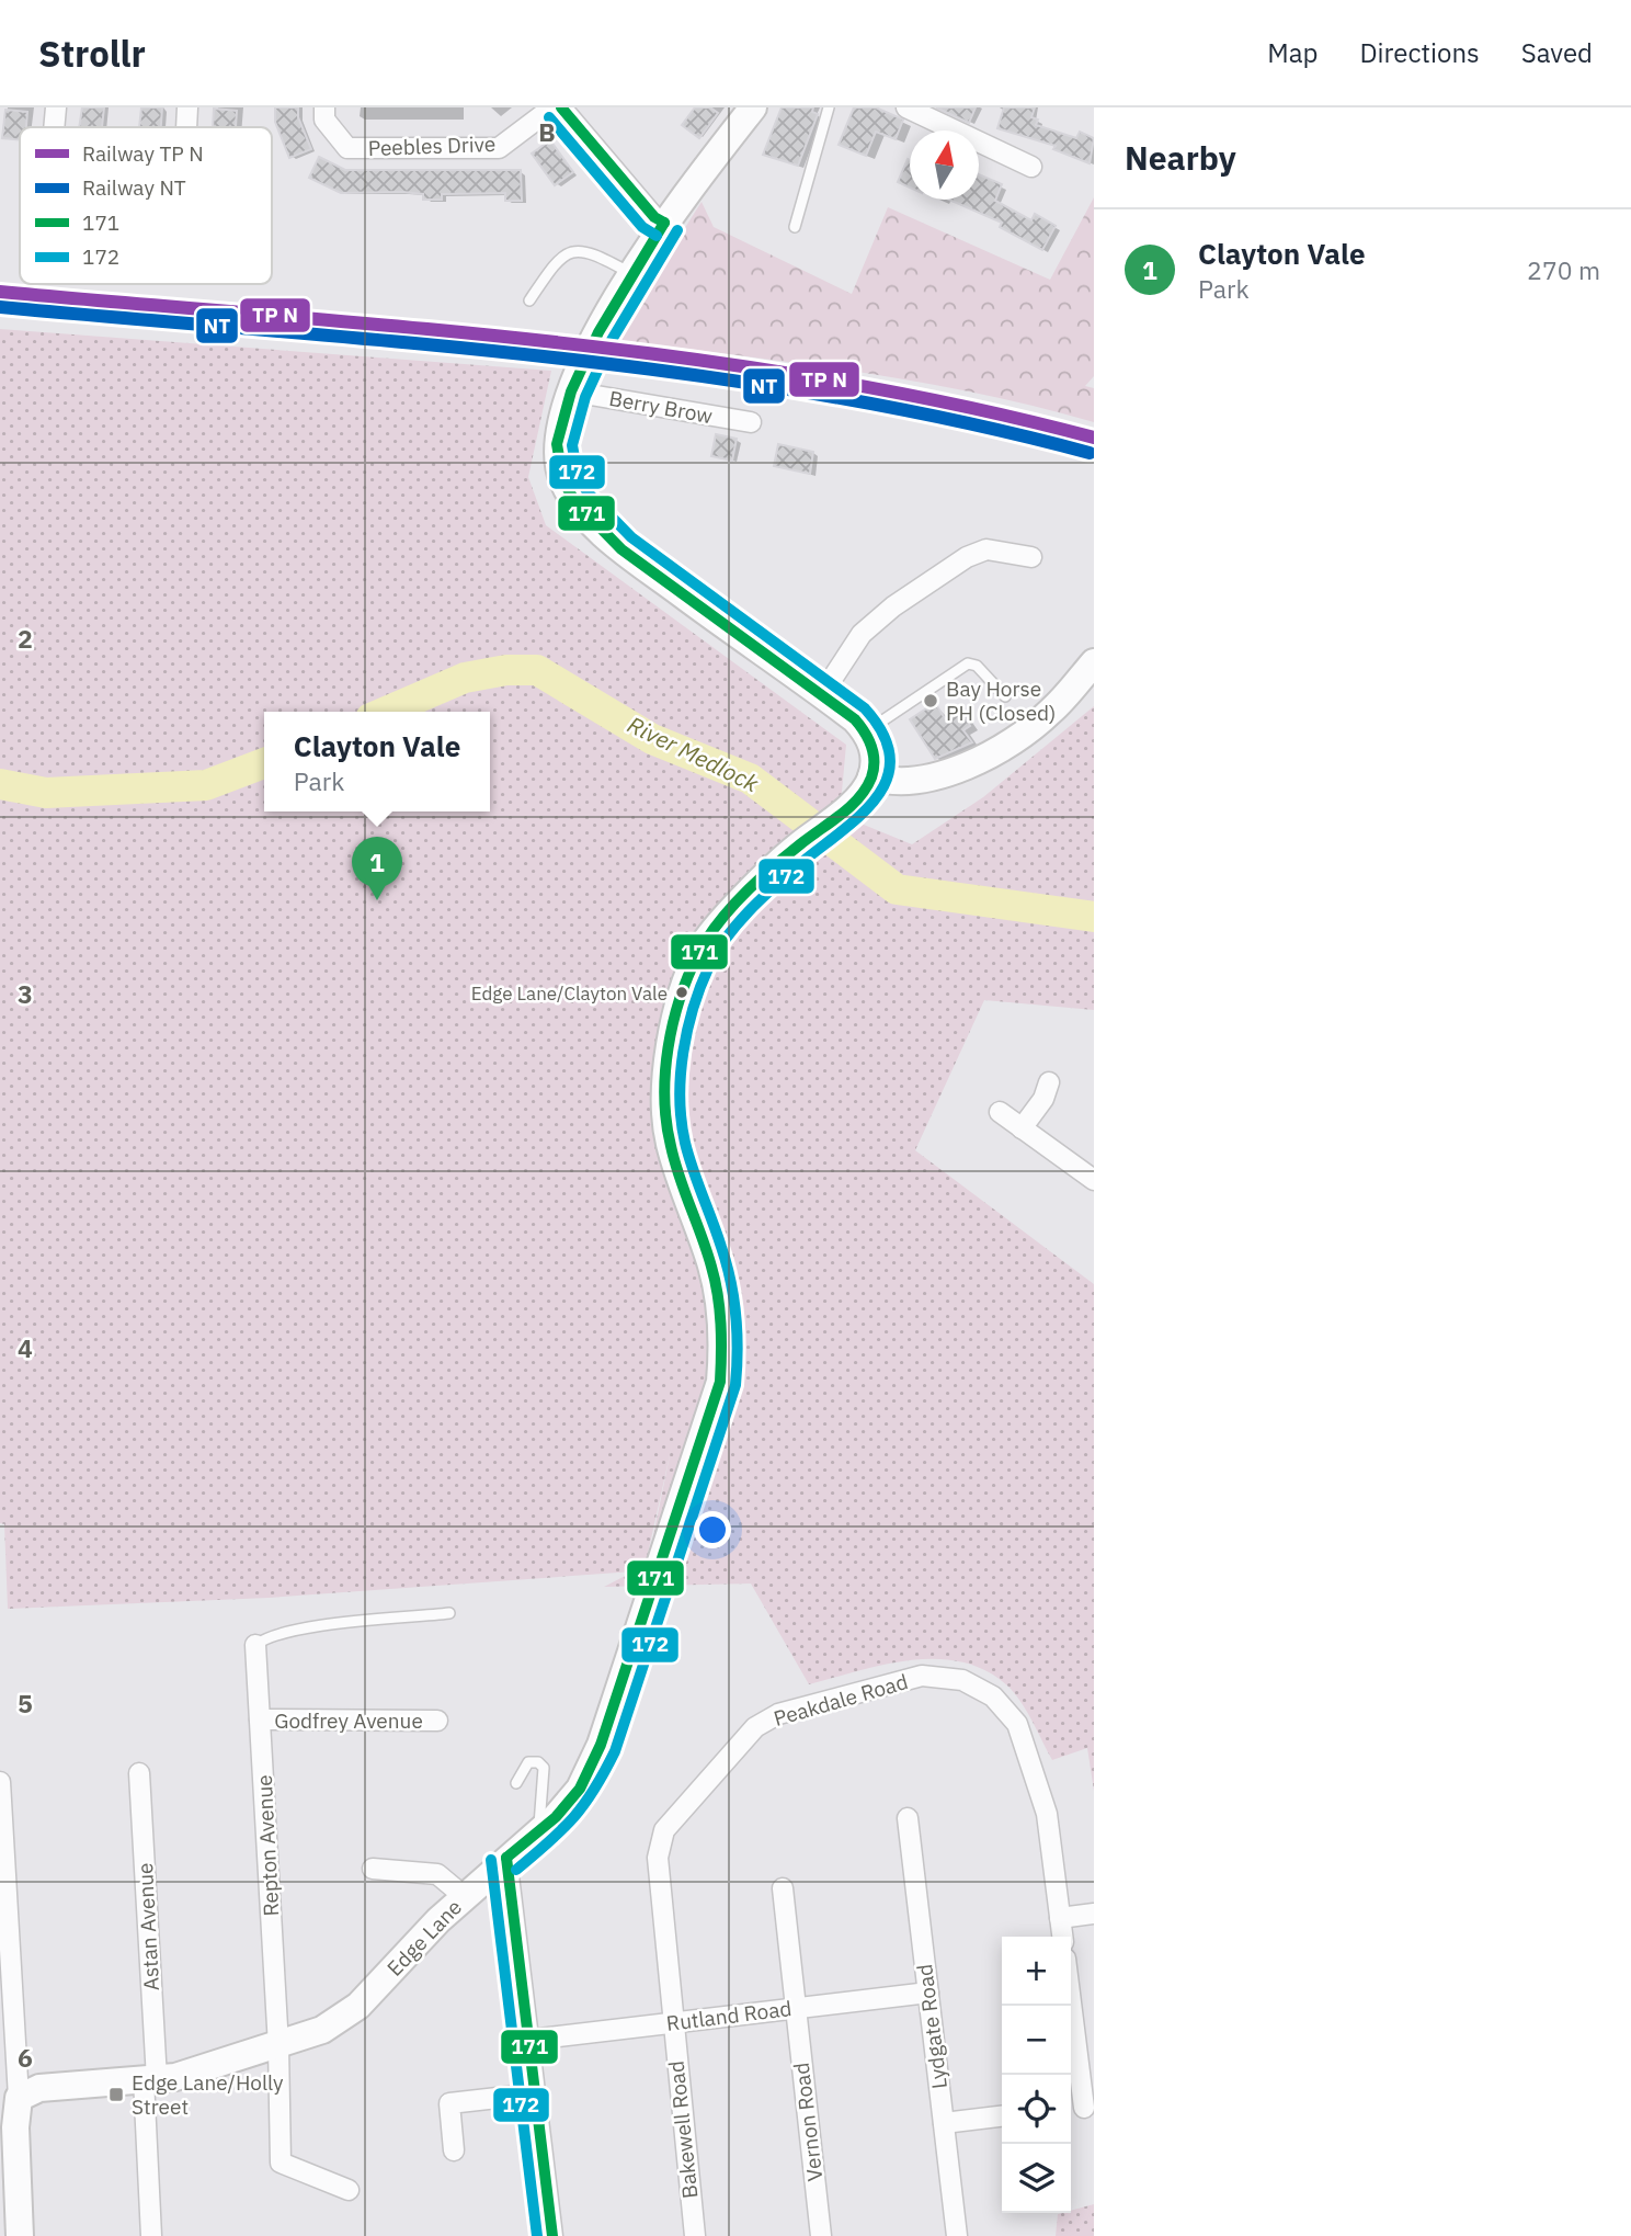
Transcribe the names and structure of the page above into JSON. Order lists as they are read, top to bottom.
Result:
{
  "streets": {
    "street": [
      "Peebles Drive",
      "Berry Brow",
      "Peakdale Road",
      "Godfrey Avenue",
      "Repton Avenue",
      "Astan Avenue",
      "Edge Lane",
      "Rutland Road",
      "Lydgate Road",
      "Vernon Road",
      "Bakewell Road"
    ]
  },
  "crossings": [
    ["Peakdale Road", "Rutland Road"],
    ["Peakdale Road", "Bakewell Road"],
    ["Godfrey Avenue", "Repton Avenue"],
    ["Repton Avenue", "Edge Lane"],
    ["Astan Avenue", "Edge Lane"],
    ["Rutland Road", "Lydgate Road"],
    ["Rutland Road", "Vernon Road"],
    ["Rutland Road", "Bakewell Road"]
  ],
  "water": ["River Medlock"],
  "places": {
    "other": ["Bay Horse PH (Closed)", "Edge Lane/Clayton Vale"],
    "transit": ["Edge Lane/Holly Street"]
  },
  "lines": ["transit line 171", "transit line 172", "rail line NT"],
  "legend": [
    "Railway TP N",
    "Railway NT",
    "171",
    "172"
  ],
  "north": "top",
  "page": {
    "header": "Strollr",
    "nav": ["Map", "Directions", "Saved"],
    "heading": "Nearby",
    "list": [
      {
        "mark": "1",
        "name": "Clayton Vale",
        "note": "Park",
        "value": "270 m"
      }
    ],
    "popup": ["Clayton Vale", "Park"],
    "pins": "1",
    "map_buttons": ["+", "−"]
  },
  "grid": {
    "columns": ["B"],
    "rows": [
      "2",
      "3",
      "4",
      "5",
      "6"
    ]
  }
}
